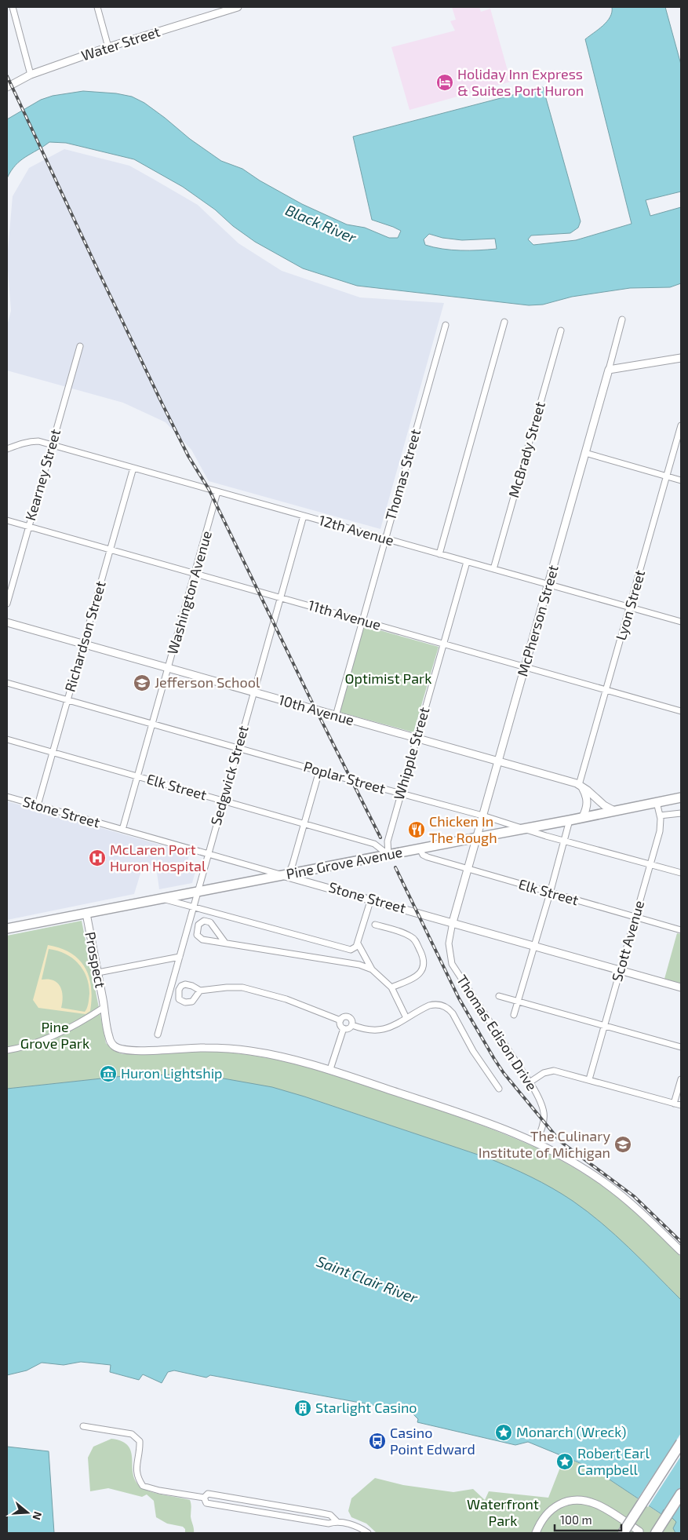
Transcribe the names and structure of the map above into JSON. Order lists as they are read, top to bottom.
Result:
{
  "streets": {
    "main road": ["Pine Grove Avenue"],
    "street": [
      "Water Street",
      "McBrady Street",
      "Kearney Street",
      "Thomas Street",
      "12th Avenue",
      "Washington Avenue",
      "Lyon Street",
      "11th Avenue",
      "McPherson Street",
      "Richardson Street",
      "10th Avenue",
      "Whipple Street",
      "Sedgwick Street",
      "Poplar Street",
      "Elk Street",
      "Stone Street",
      "Scott Avenue",
      "Prospect",
      "Thomas Edison Drive"
    ]
  },
  "crossings": [
    ["McBrady Street", "12th Avenue"],
    ["Kearney Street", "12th Avenue"],
    ["Kearney Street", "11th Avenue"],
    ["Thomas Street", "12th Avenue"],
    ["Thomas Street", "11th Avenue"],
    ["Thomas Street", "10th Avenue"],
    ["12th Avenue", "Washington Avenue"],
    ["12th Avenue", "Lyon Street"],
    ["12th Avenue", "McPherson Street"],
    ["12th Avenue", "Richardson Street"],
    ["12th Avenue", "Whipple Street"],
    ["12th Avenue", "Sedgwick Street"],
    ["Washington Avenue", "11th Avenue"],
    ["Washington Avenue", "10th Avenue"],
    ["Washington Avenue", "Poplar Street"],
    ["Washington Avenue", "Elk Street"],
    ["Washington Avenue", "Stone Street"],
    ["Lyon Street", "11th Avenue"],
    ["Lyon Street", "10th Avenue"],
    ["11th Avenue", "McPherson Street"],
    ["11th Avenue", "Richardson Street"],
    ["11th Avenue", "Whipple Street"],
    ["11th Avenue", "Sedgwick Street"],
    ["McPherson Street", "10th Avenue"],
    ["McPherson Street", "Poplar Street"],
    ["McPherson Street", "Elk Street"],
    ["McPherson Street", "Stone Street"],
    ["McPherson Street", "Pine Grove Avenue"],
    ["McPherson Street", "Thomas Edison Drive"],
    ["Richardson Street", "10th Avenue"],
    ["Richardson Street", "Poplar Street"],
    ["Richardson Street", "Elk Street"],
    ["Richardson Street", "Stone Street"],
    ["10th Avenue", "Whipple Street"],
    ["10th Avenue", "Sedgwick Street"],
    ["10th Avenue", "Pine Grove Avenue"],
    ["Whipple Street", "Poplar Street"],
    ["Whipple Street", "Elk Street"],
    ["Whipple Street", "Pine Grove Avenue"],
    ["Sedgwick Street", "Poplar Street"],
    ["Sedgwick Street", "Elk Street"],
    ["Sedgwick Street", "Stone Street"],
    ["Sedgwick Street", "Pine Grove Avenue"],
    ["Poplar Street", "Pine Grove Avenue"],
    ["Poplar Street", "Scott Avenue"],
    ["Elk Street", "Pine Grove Avenue"],
    ["Elk Street", "Scott Avenue"],
    ["Stone Street", "Pine Grove Avenue"],
    ["Stone Street", "Scott Avenue"],
    ["Stone Street", "Thomas Edison Drive"],
    ["Pine Grove Avenue", "Scott Avenue"],
    ["Pine Grove Avenue", "Prospect"]
  ],
  "water": ["Black River", "Saint Clair River"],
  "parks": ["Optimist Park", "Pine Grove Park", "Waterfront Park"],
  "places": {
    "hotel": ["Holiday Inn Express & Suites Port Huron"],
    "school or university": ["Jefferson School", "The Culinary Institute of Michigan"],
    "restaurant": ["Chicken In The Rough"],
    "hospital": ["McLaren Port Huron Hospital"],
    "museum": ["Huron Lightship"],
    "building": ["Starlight Casino"],
    "place": ["Monarch (Wreck)", "Robert Earl Campbell"],
    "bus stop": ["Casino Point Edward"]
  },
  "scale_bar": "100 m",
  "north": "right"
}
